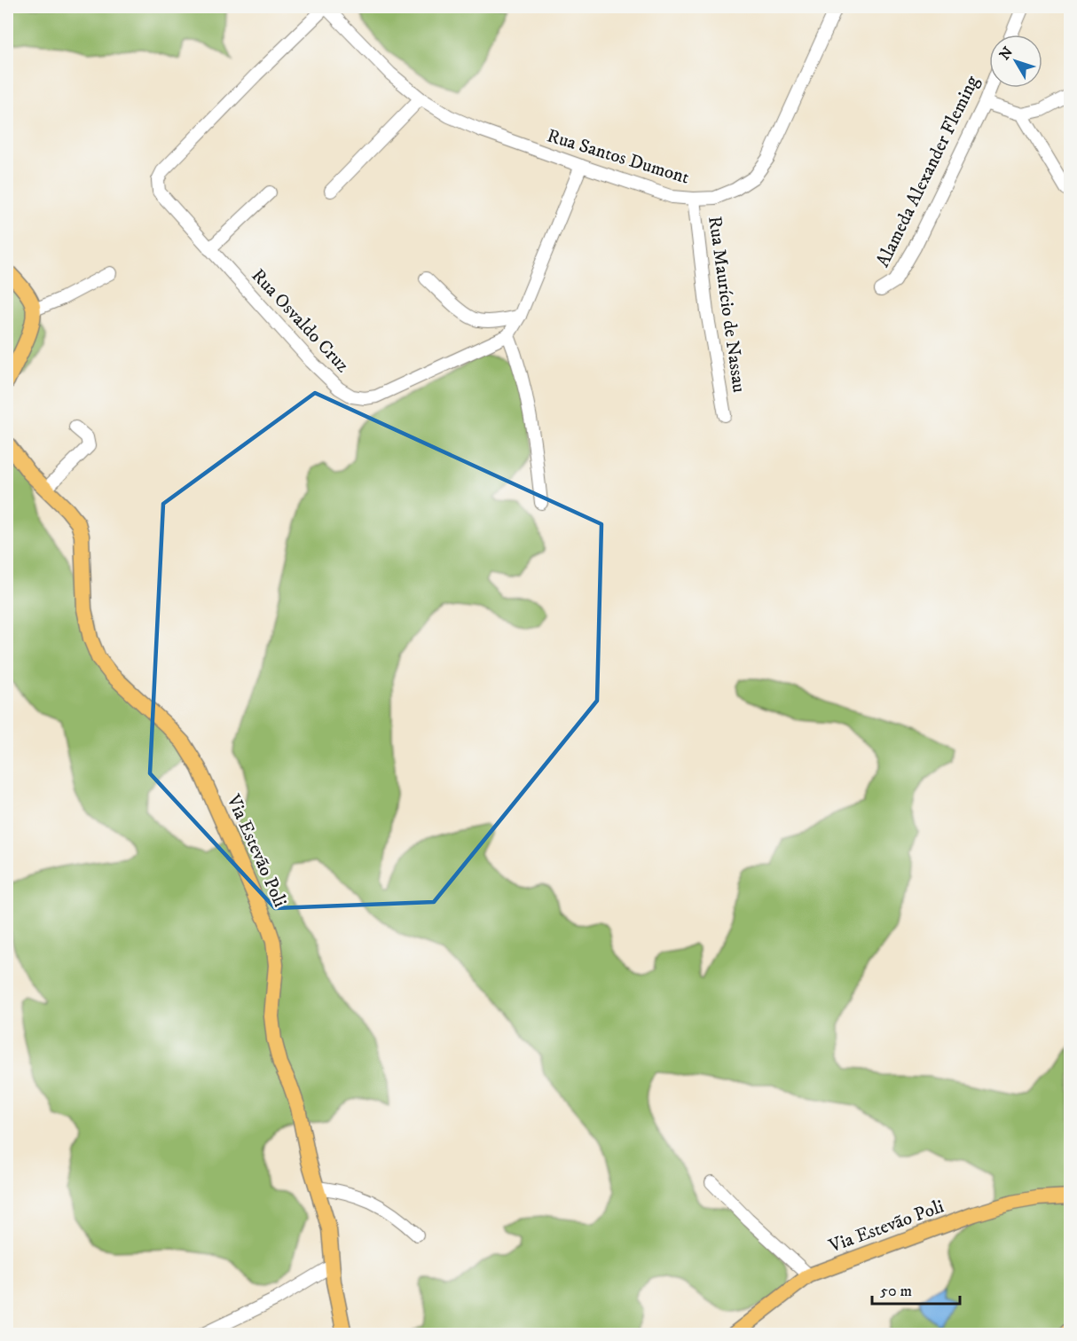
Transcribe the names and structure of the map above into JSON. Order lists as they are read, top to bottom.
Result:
{
  "streets": {
    "main road": ["Via Estevão Poli"],
    "street": [
      "Rua Santos Dumont",
      "Alameda Alexander Fleming",
      "Rua Maurício de Nassau",
      "Rua Osvaldo Cruz"
    ]
  },
  "crossings": [
    ["Rua Santos Dumont", "Rua Maurício de Nassau"],
    ["Rua Santos Dumont", "Rua Osvaldo Cruz"]
  ],
  "scale_bar": "50 m",
  "north": "top left"
}
